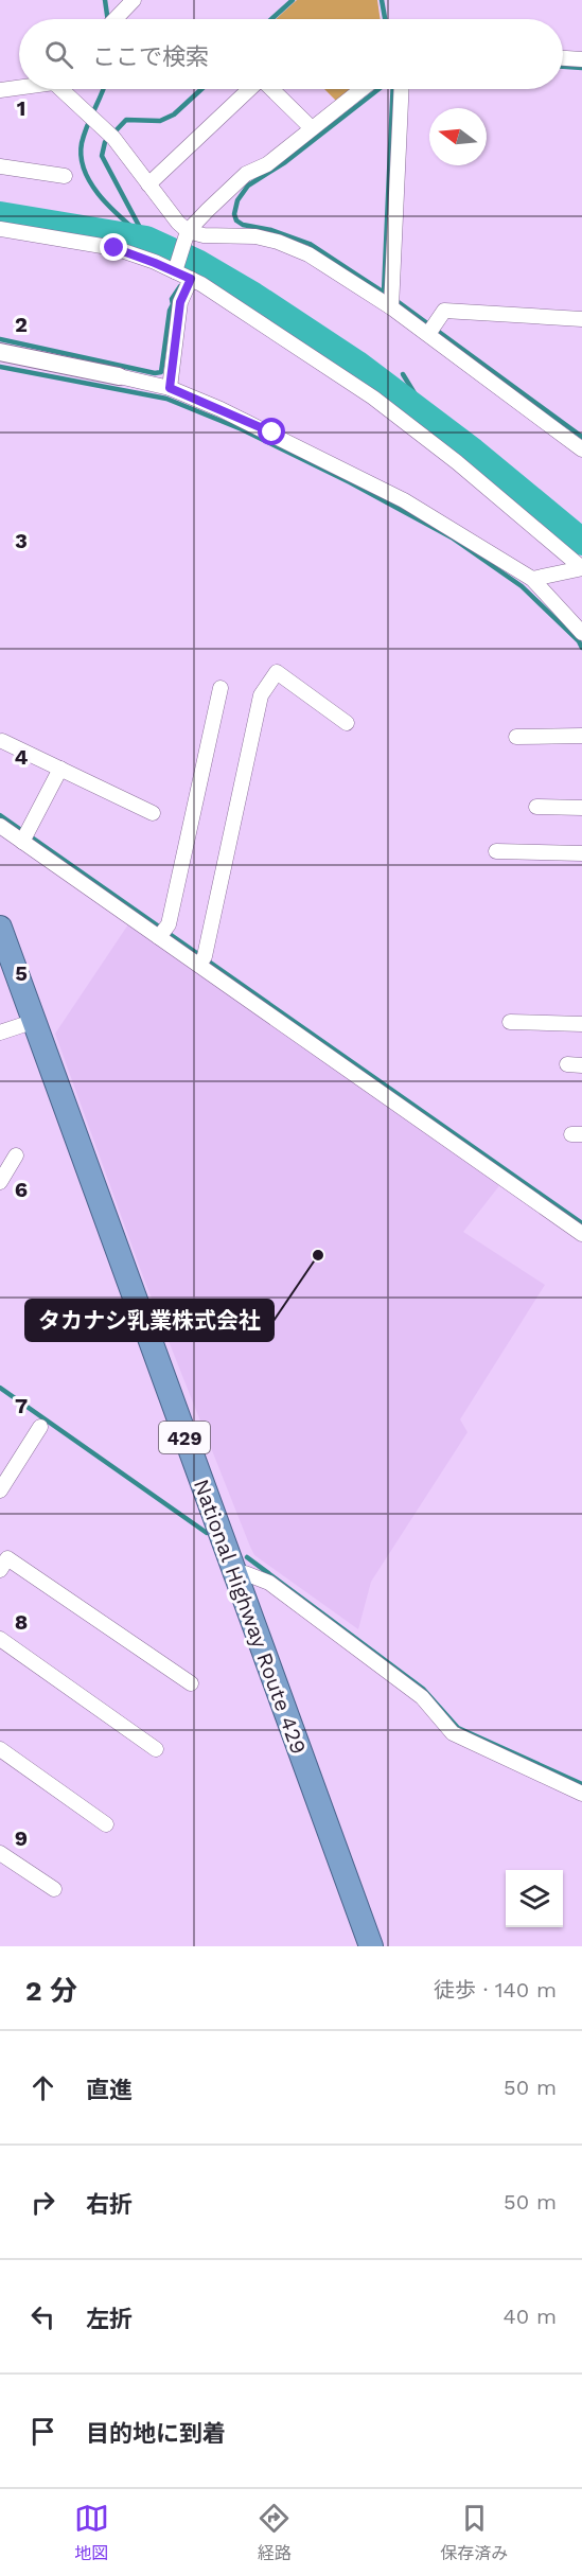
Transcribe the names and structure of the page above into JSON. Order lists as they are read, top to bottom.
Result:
{
  "streets": {
    "highway": ["429", "National Highway Route 429"]
  },
  "places": ["タカナシ乳業株式会社"],
  "north": "left",
  "page": {
    "search": "ここで検索",
    "heading": ["2 分", "徒歩 · 140 m"],
    "list": [
      ["直進", "50 m"],
      ["右折", "50 m"],
      ["左折", "40 m"],
      "目的地に到着"
    ],
    "nav": ["地図", "経路", "保存済み"]
  },
  "grid": {
    "rows": [
      "1",
      "2",
      "3",
      "4",
      "5",
      "6",
      "7",
      "8",
      "9"
    ]
  }
}
